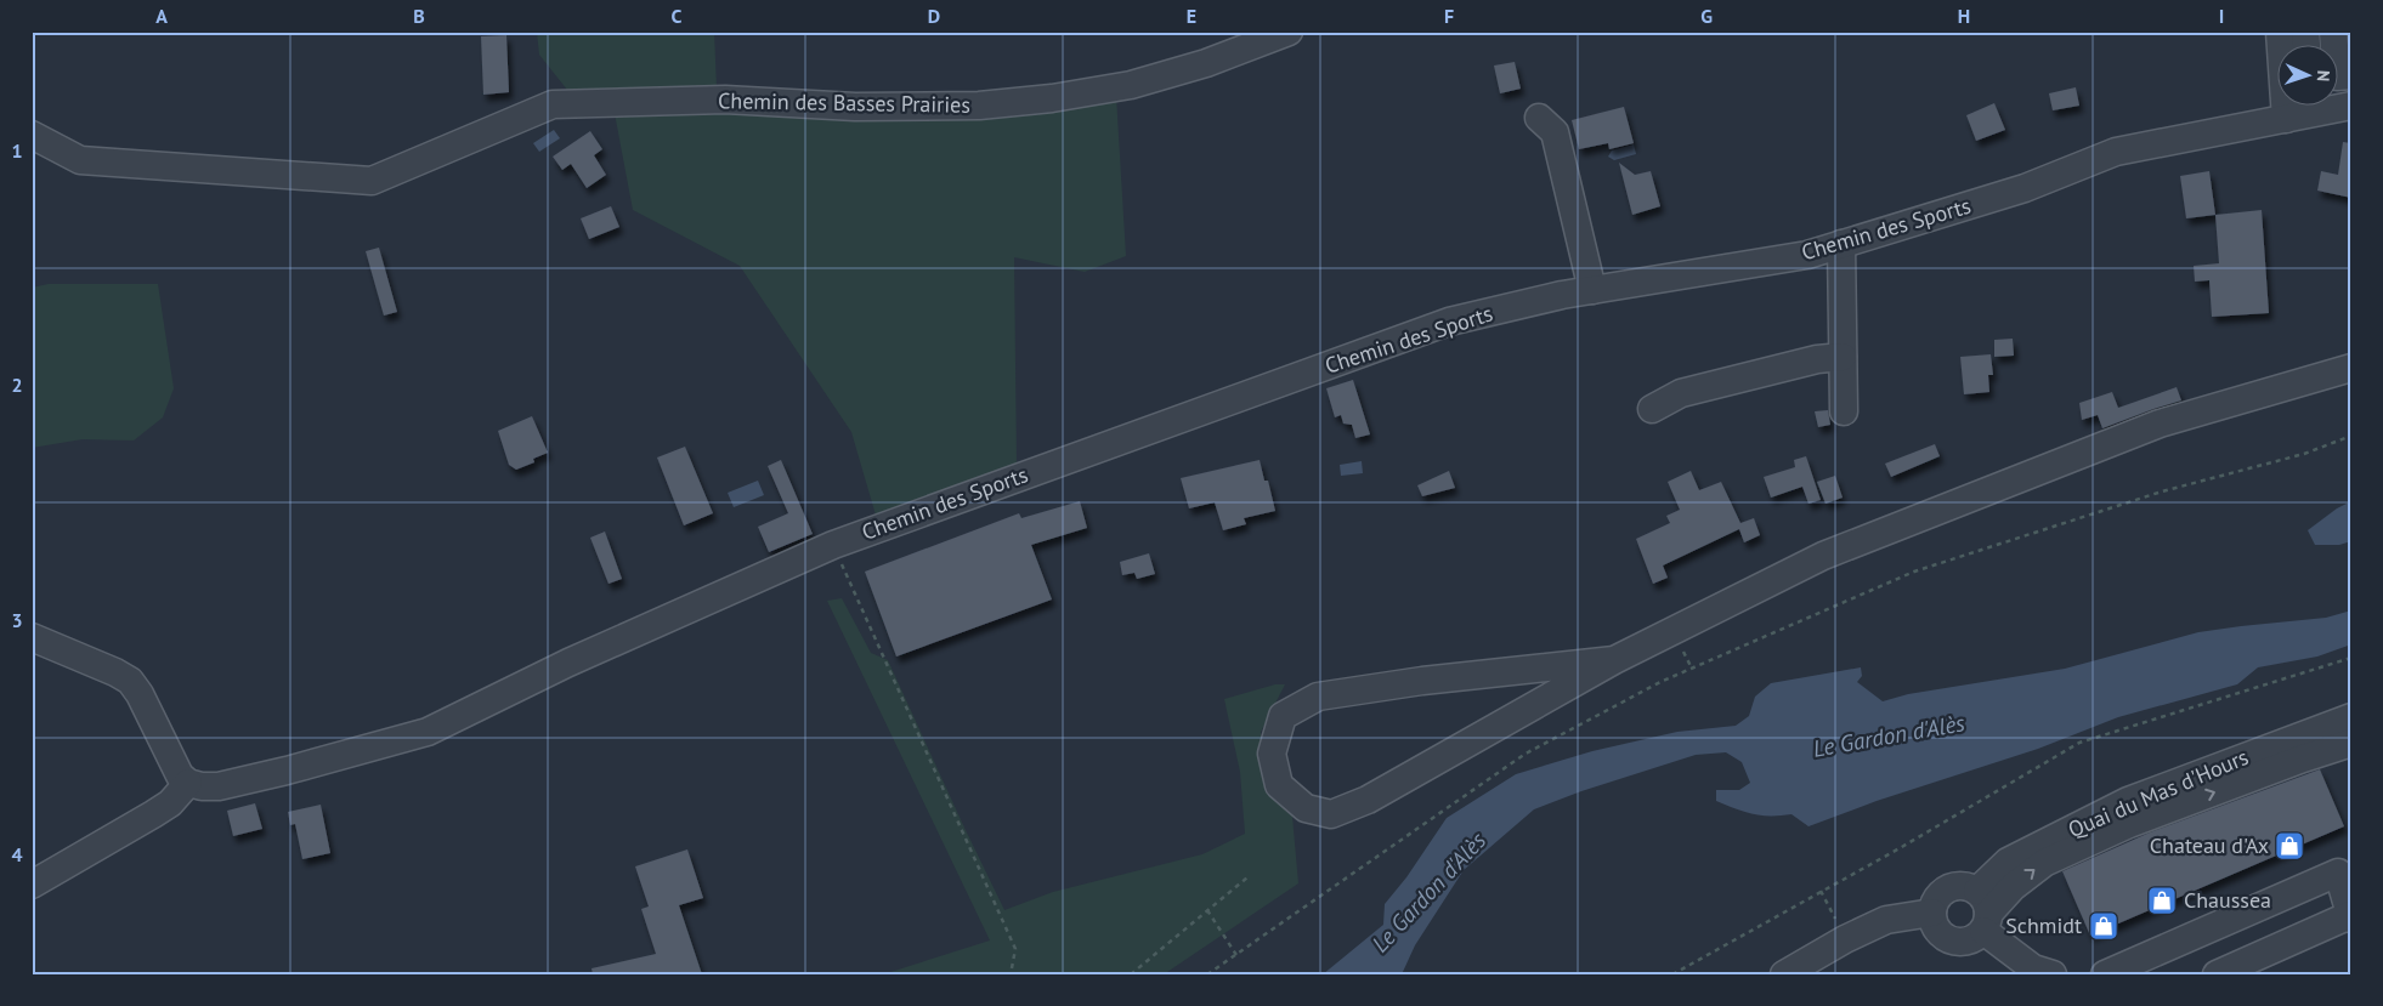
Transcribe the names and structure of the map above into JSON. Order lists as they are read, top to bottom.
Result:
{
  "streets": {
    "street": ["Chemin des Basses Prairies", "Chemin des Sports", "Quai du Mas d'Hours"]
  },
  "water": ["Le Gardon d'Alès"],
  "places": {
    "shop": ["Chateau d'Ax", "Chaussea", "Schmidt"]
  },
  "north": "right",
  "grid": {
    "columns": [
      "A",
      "B",
      "C",
      "D",
      "E",
      "F",
      "G",
      "H",
      "I"
    ],
    "rows": [
      "1",
      "2",
      "3",
      "4"
    ]
  }
}
